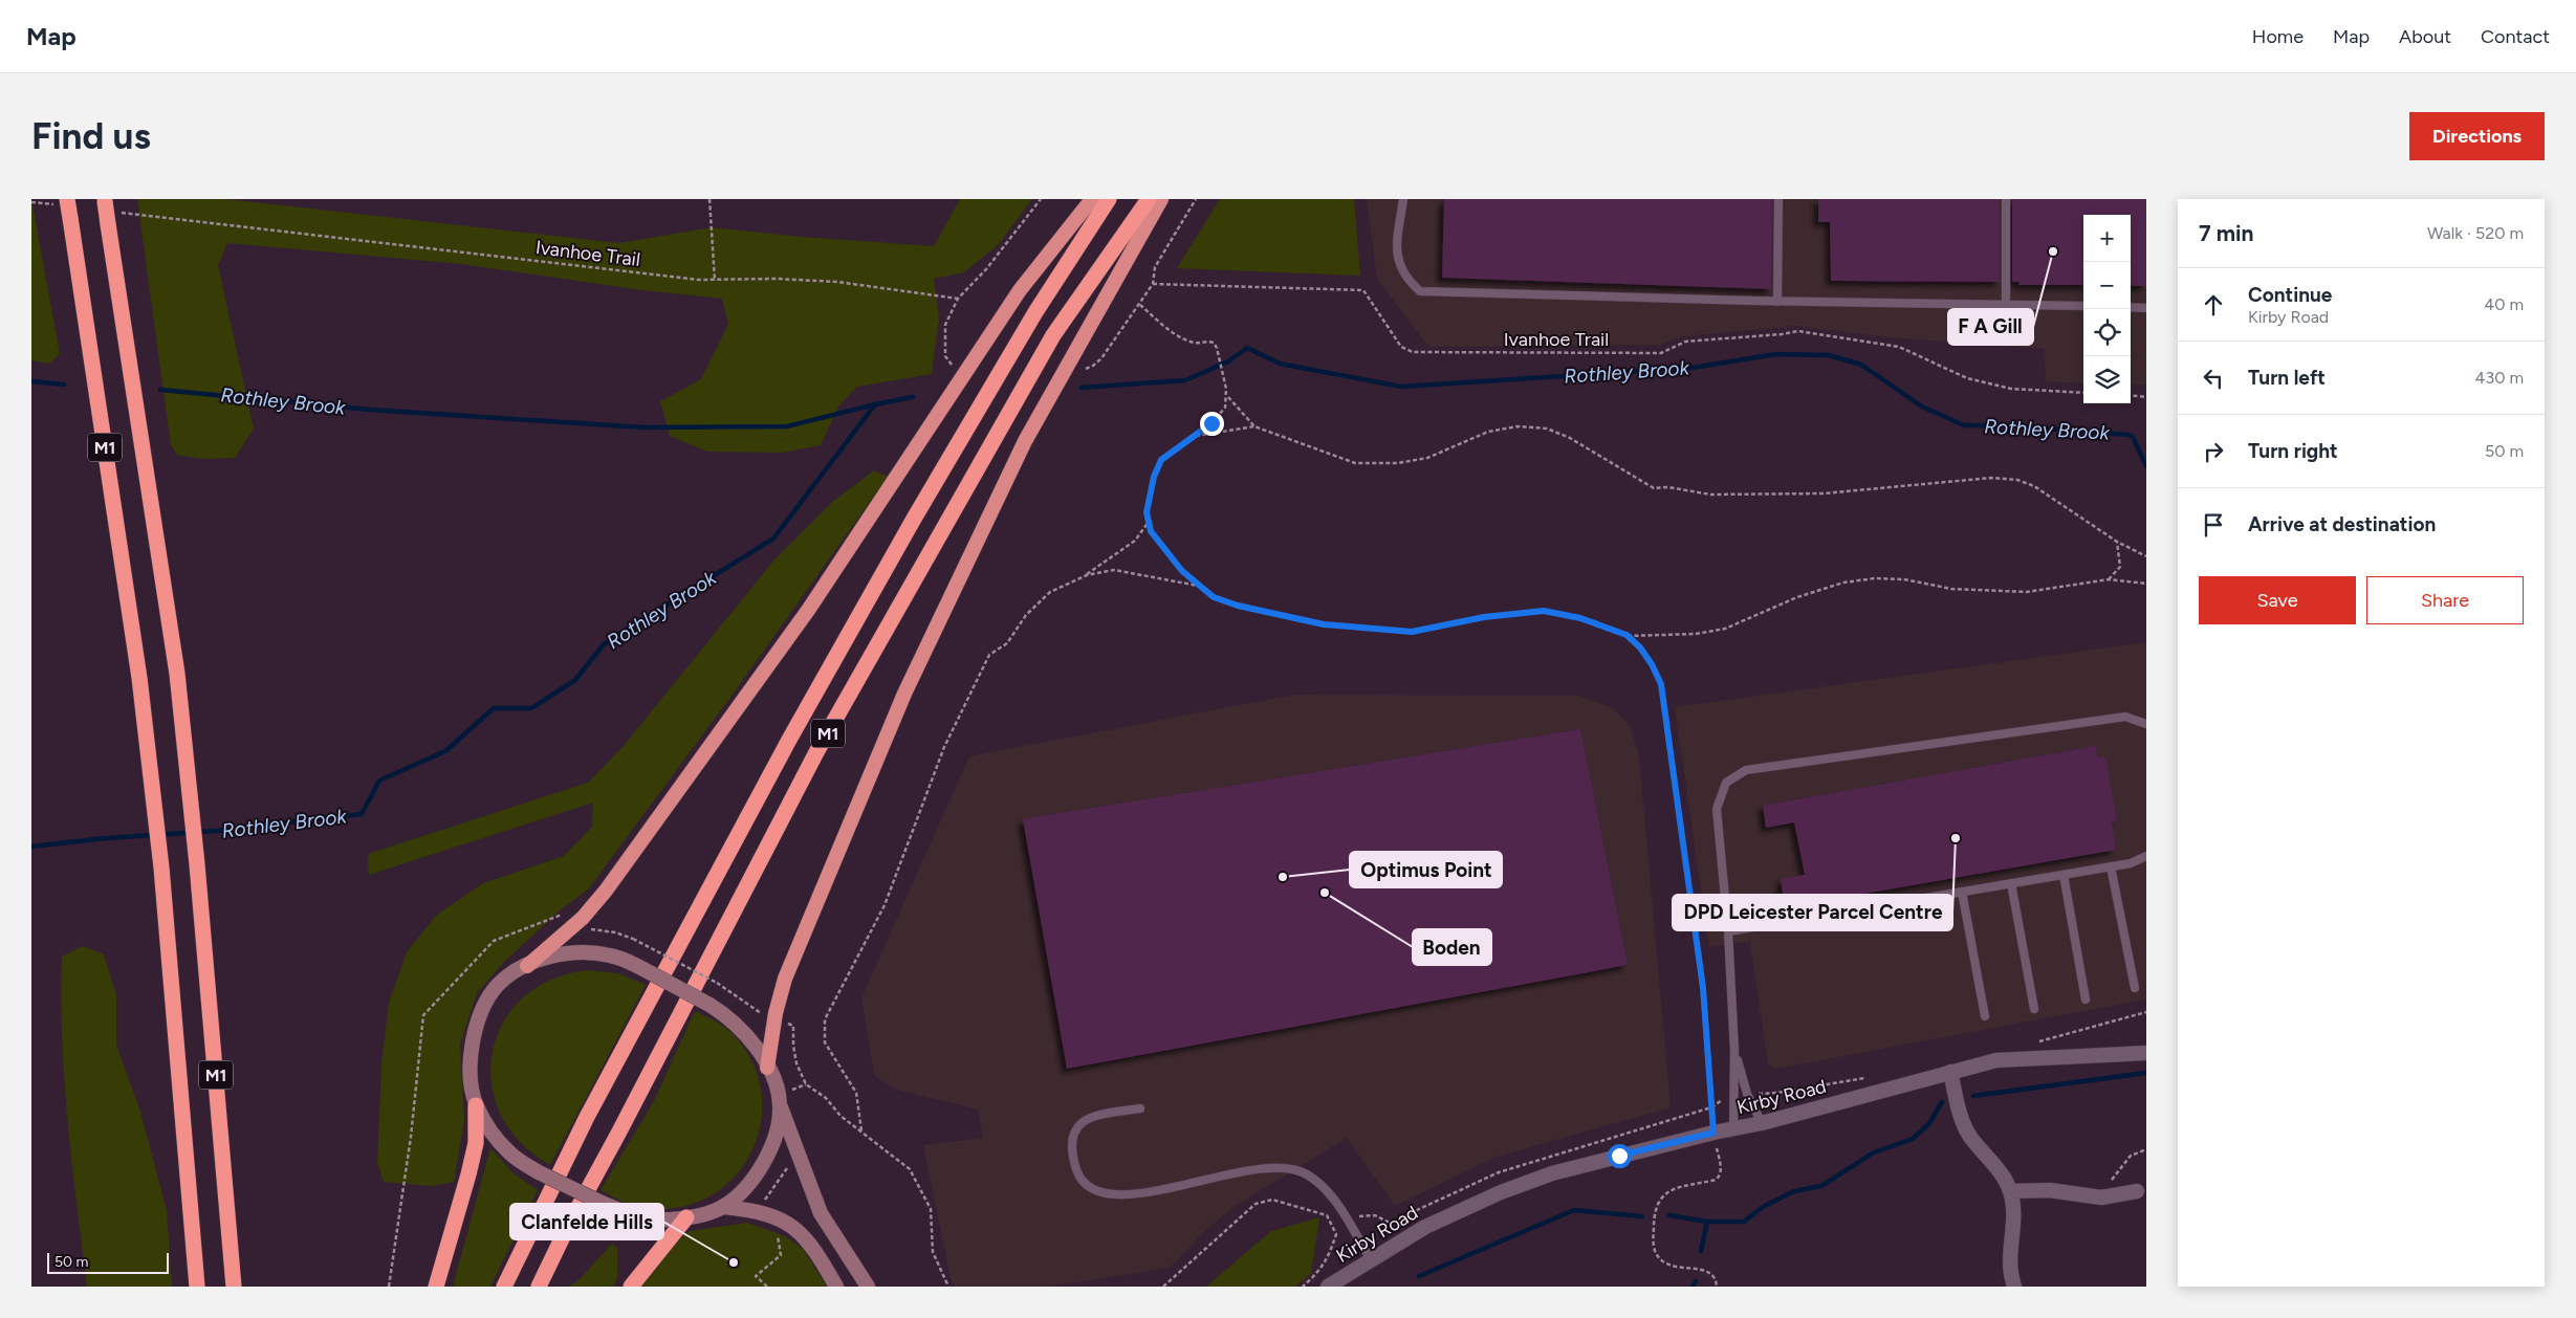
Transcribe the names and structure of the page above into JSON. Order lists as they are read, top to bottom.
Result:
{
  "streets": {
    "highway": ["M1"],
    "street": ["Kirby Road"],
    "path": ["Ivanhoe Trail"]
  },
  "water": ["Rothley Brook"],
  "places": [
    "F A Gill",
    "DPD Leicester Parcel Centre",
    "Optimus Point",
    "Boden",
    "Clanfelde Hills"
  ],
  "scale_bar": "50 m",
  "page": {
    "header": "Map",
    "nav": [
      "Home",
      "Map",
      "About",
      "Contact"
    ],
    "buttons": [
      "Directions",
      ["Save", "Share"]
    ],
    "title": "Find us",
    "heading": ["7 min", "Walk · 520 m"],
    "map_buttons": ["+", "−"],
    "list": [
      ["Continue", "Kirby Road", "40 m"],
      ["Turn left", "430 m"],
      ["Turn right", "50 m"],
      "Arrive at destination"
    ],
    "scale": "50 m"
  }
}
